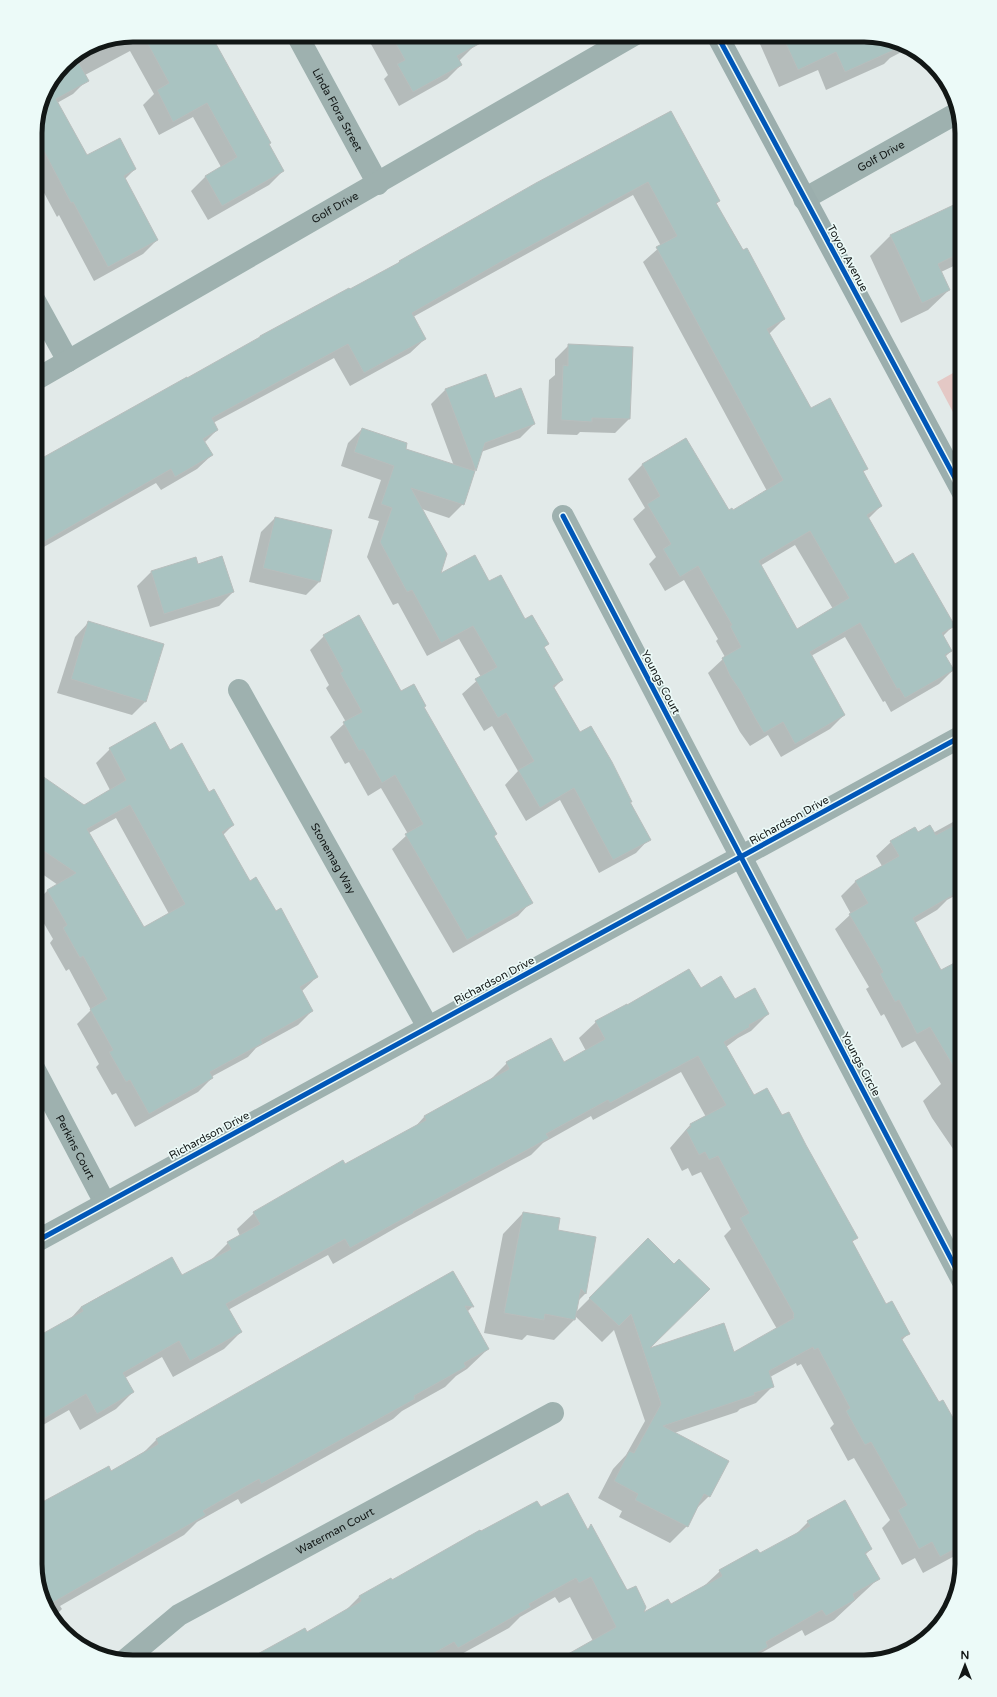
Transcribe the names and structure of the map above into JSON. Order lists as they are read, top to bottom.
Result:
{
  "streets": {
    "street": [
      "Linda Flora Street",
      "Golf Drive",
      "Toyon Avenue",
      "Youngs Court",
      "Richardson Drive",
      "Stonemag Way",
      "Youngs Circle",
      "Perkins Court",
      "Waterman Court"
    ]
  },
  "crossings": [
    ["Linda Flora Street", "Golf Drive"],
    ["Golf Drive", "Toyon Avenue"],
    ["Youngs Court", "Richardson Drive"],
    ["Youngs Court", "Youngs Circle"],
    ["Richardson Drive", "Stonemag Way"],
    ["Richardson Drive", "Youngs Circle"],
    ["Richardson Drive", "Perkins Court"]
  ],
  "north": "top"
}
